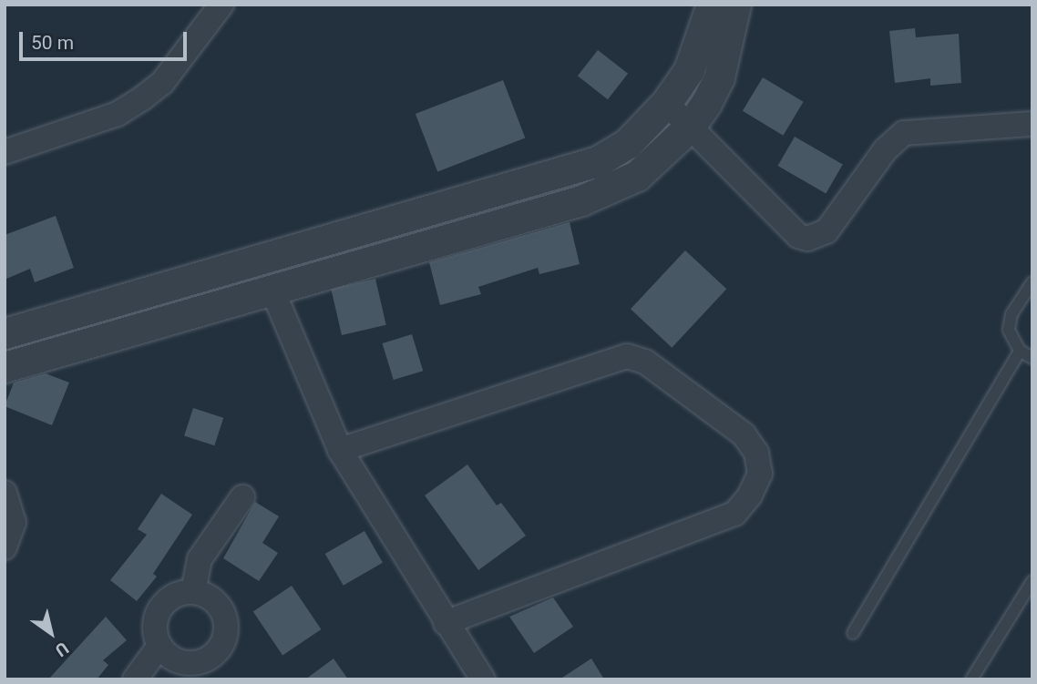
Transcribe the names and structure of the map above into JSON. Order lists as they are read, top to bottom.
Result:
{
  "scale_bar": "50 m",
  "north": "bottom right"
}
